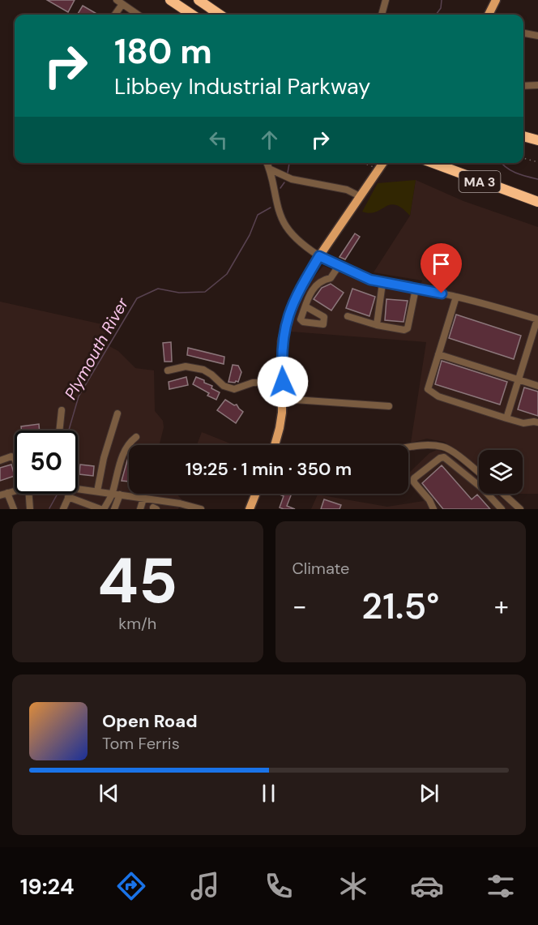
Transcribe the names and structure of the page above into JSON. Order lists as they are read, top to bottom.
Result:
{
  "streets": {
    "highway": ["MA 3"]
  },
  "water": ["Plymouth River"],
  "page": {
    "turn": ["180 m", "Libbey Industrial Parkway"],
    "limit": "50",
    "trip": "19:25 · 1 min · 350 m",
    "tile": [
      ["45", "km/h"],
      "Climate"
    ],
    "heat": ["−", "21.5°", "+"],
    "song": ["Open Road", "Tom Ferris"],
    "tabs": "19:24"
  }
}
